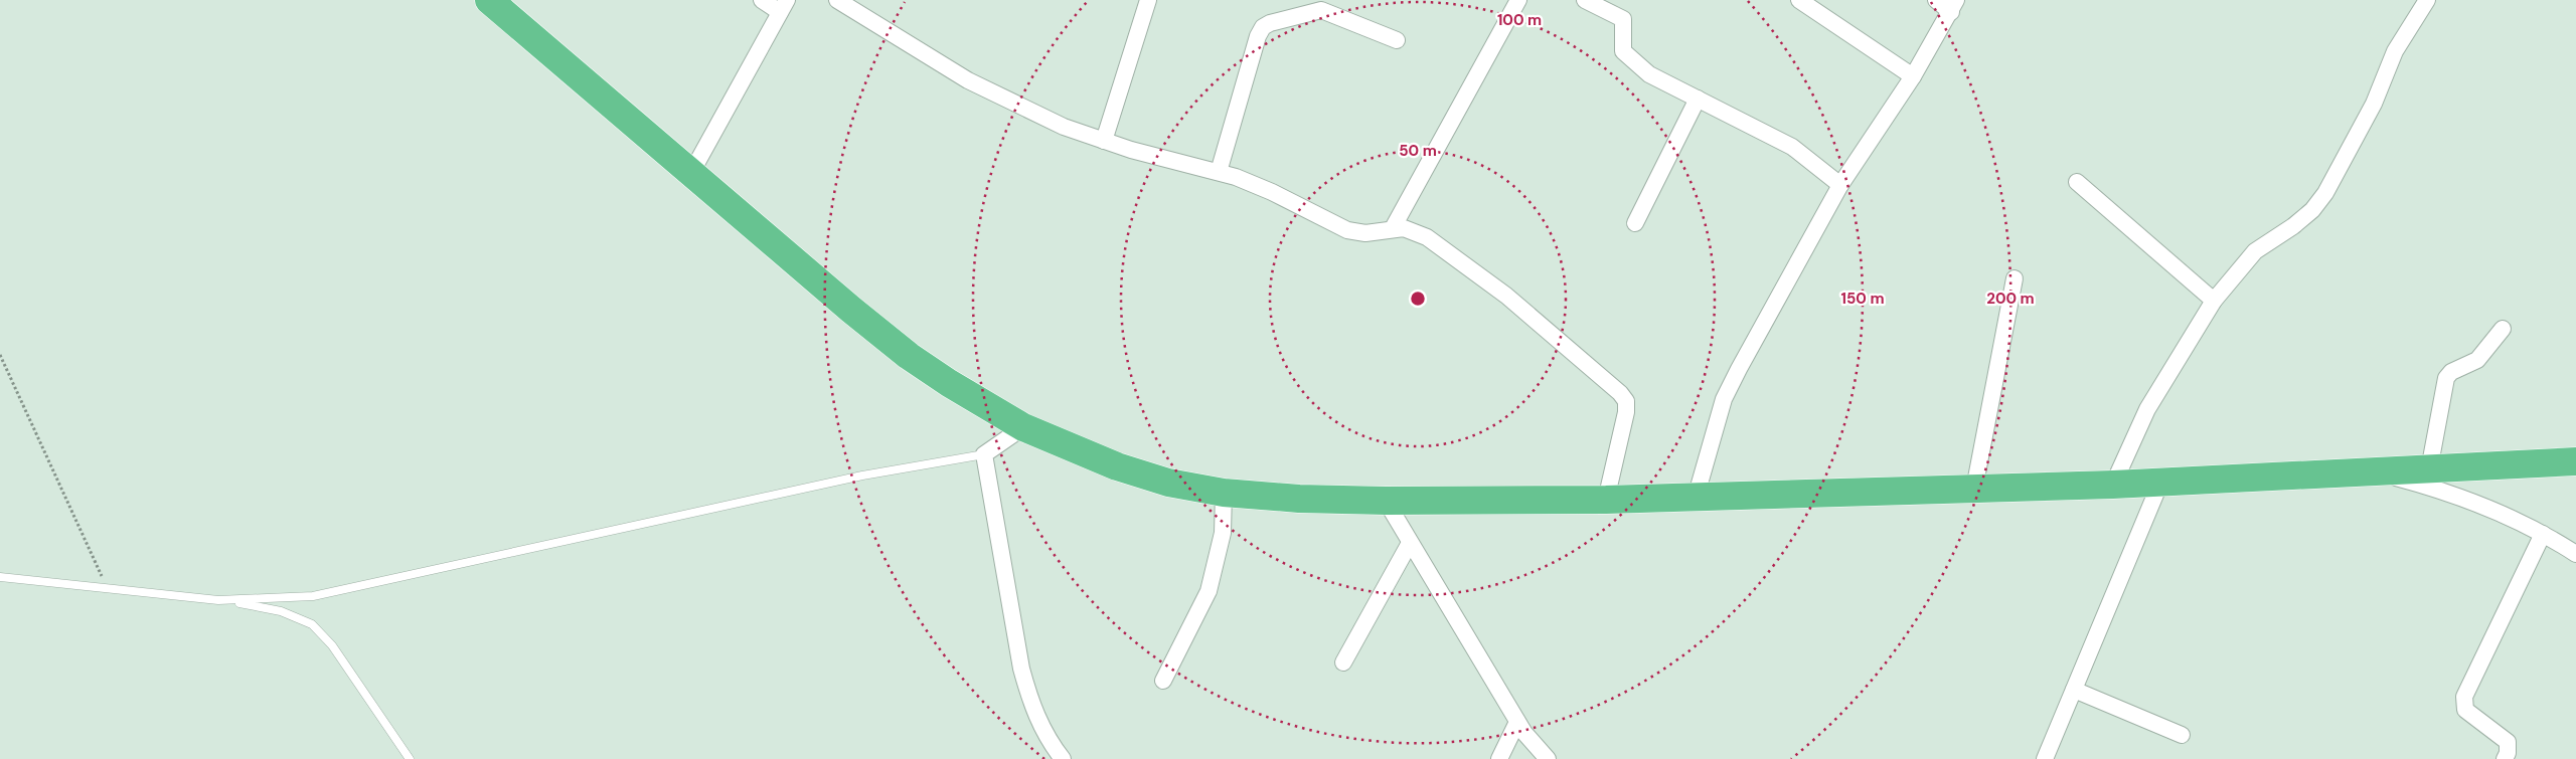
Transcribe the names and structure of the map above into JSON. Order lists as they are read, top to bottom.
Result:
{
  "rings": [
    "100 m",
    "50 m",
    "150 m",
    "200 m"
  ]
}
